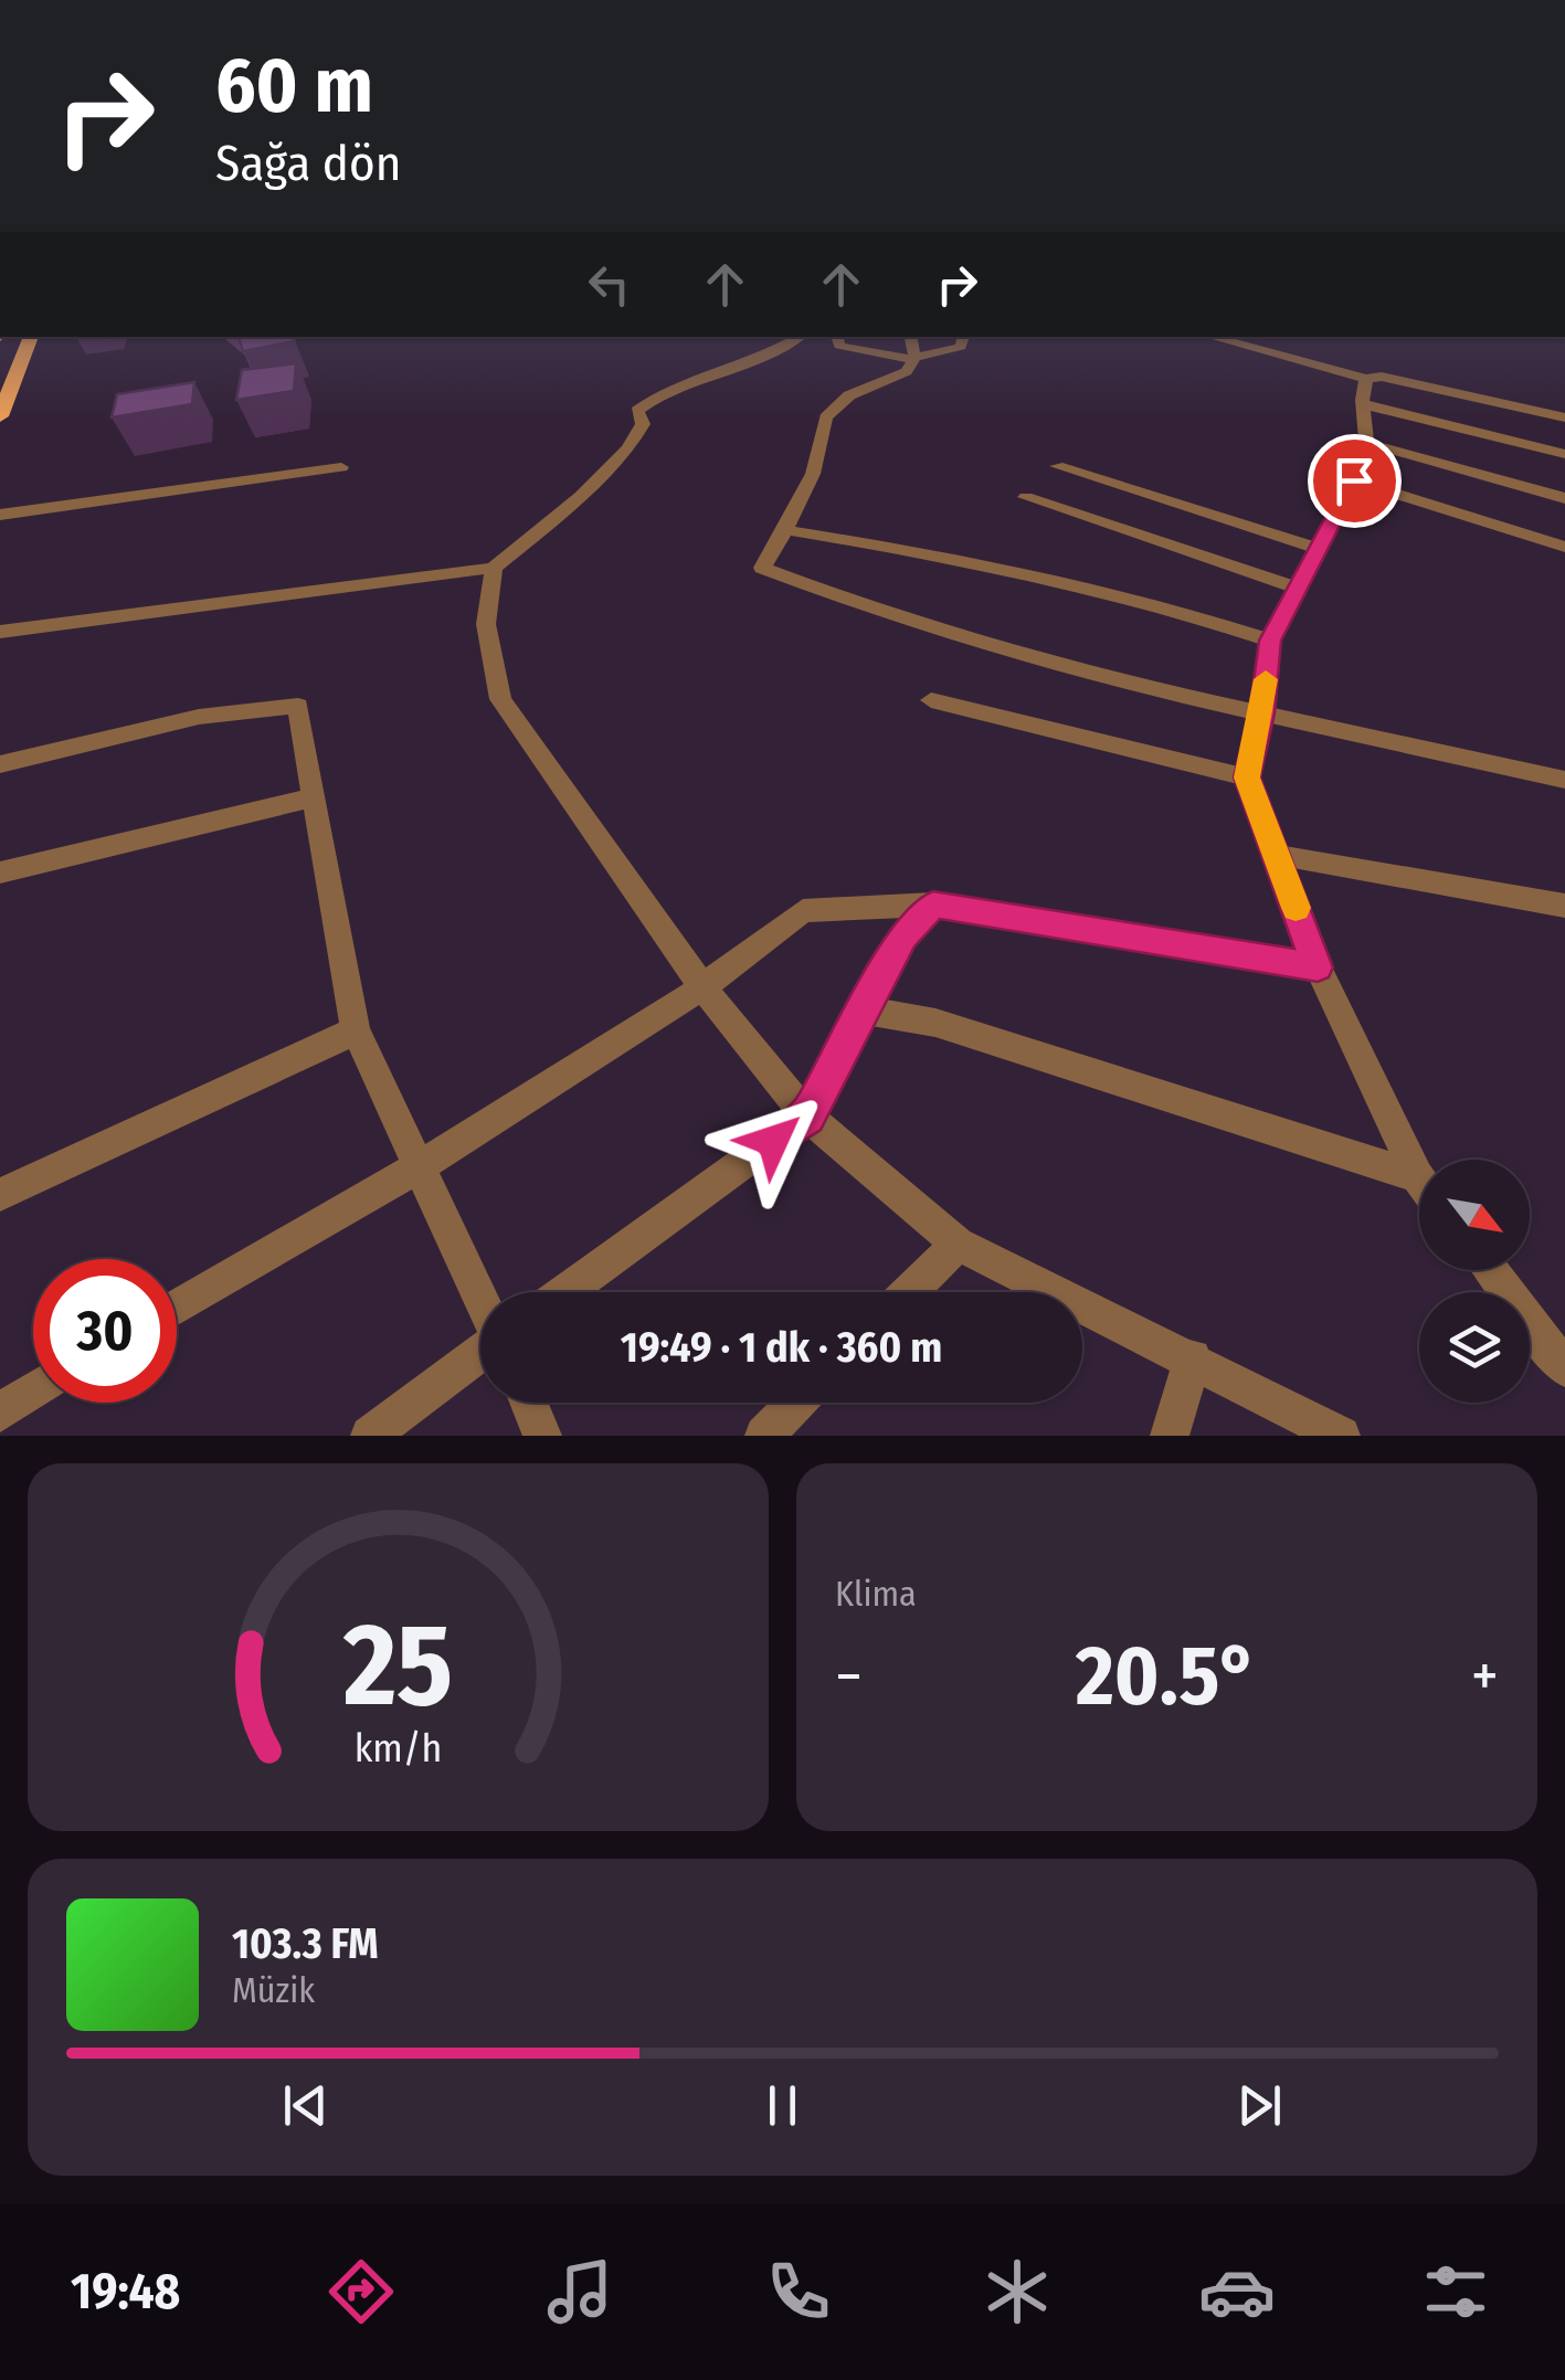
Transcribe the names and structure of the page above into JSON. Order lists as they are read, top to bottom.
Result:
{
  "north": "bottom right",
  "page": {
    "turn": ["60 m", "Sağa dön"],
    "limit": "30",
    "trip": "19:49 · 1 dk · 360 m",
    "tile": "Klima",
    "heat": ["−", "20.5°", "+"],
    "song": ["103.3 FM", "Müzik"],
    "tabs": "19:48",
    "gauge": ["25", "km/h"]
  }
}
